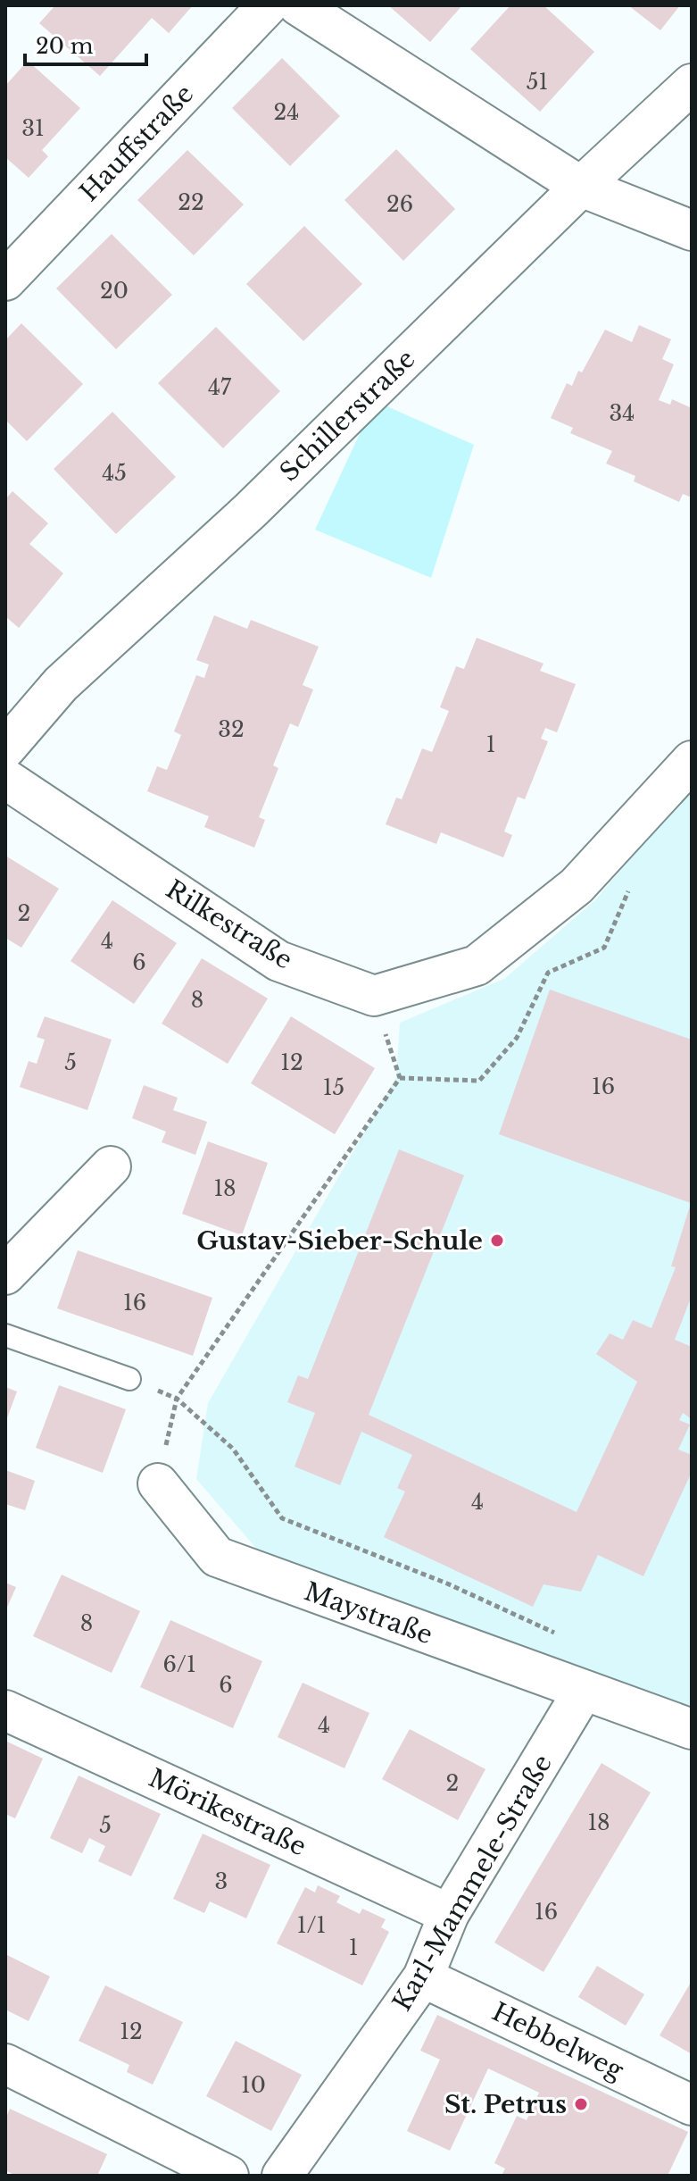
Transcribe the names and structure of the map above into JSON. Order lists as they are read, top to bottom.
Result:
{
  "streets": {
    "street": [
      "Hauffstraße",
      "Schillerstraße",
      "Rilkestraße",
      "Maystraße",
      "Mörikestraße",
      "Karl-Mammele-Straße",
      "Hebbelweg"
    ]
  },
  "crossings": [
    ["Maystraße", "Karl-Mammele-Straße"],
    ["Mörikestraße", "Karl-Mammele-Straße"],
    ["Karl-Mammele-Straße", "Hebbelweg"]
  ],
  "places": ["Gustav-Sieber-Schule", "St. Petrus"],
  "house_numbers": [
    "51",
    "24",
    "31",
    "22",
    "26",
    "20",
    "47",
    "34",
    "45",
    "32",
    "1",
    "2",
    "4",
    "6",
    "8",
    "5",
    "12",
    "16",
    "15",
    "18",
    "16",
    "4",
    "8",
    "6/1",
    "6",
    "4",
    "2",
    "18",
    "5",
    "3",
    "16",
    "1/1",
    "1",
    "12",
    "10"
  ],
  "scale_bar": "20 m"
}
